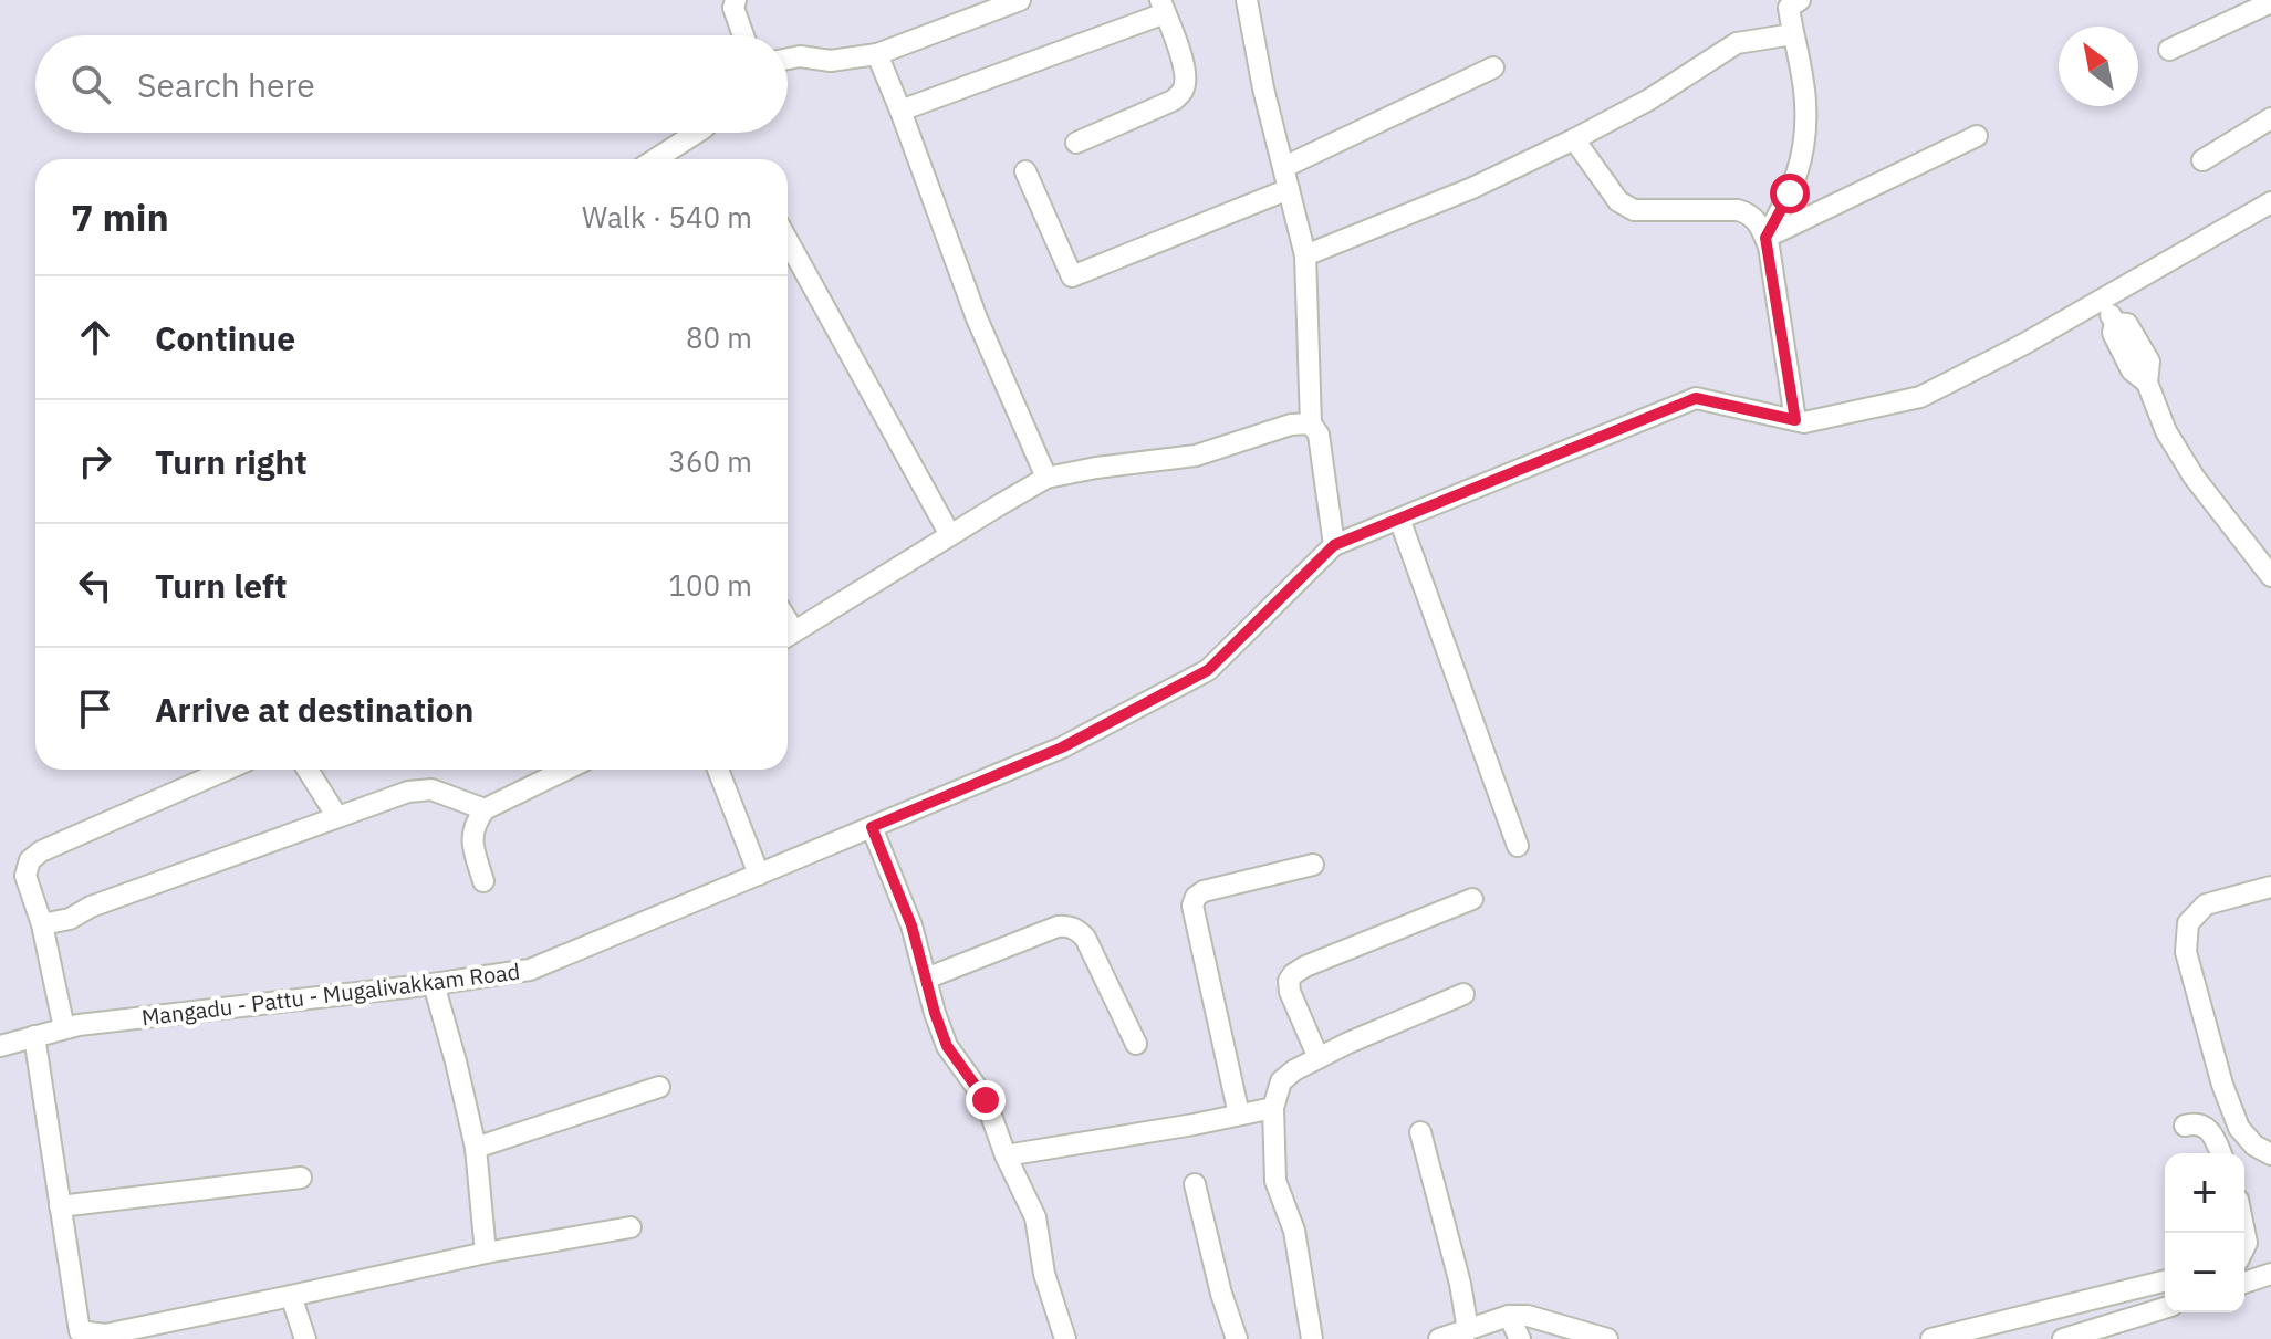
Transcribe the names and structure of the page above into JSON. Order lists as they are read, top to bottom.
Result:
{
  "streets": {
    "street": ["Mangadu - Pattu - Mugalivakkam Road"]
  },
  "north": "top left",
  "page": {
    "search": "Search here",
    "heading": ["7 min", "Walk · 540 m"],
    "list": [
      ["Continue", "80 m"],
      ["Turn right", "360 m"],
      ["Turn left", "100 m"],
      "Arrive at destination"
    ],
    "map_buttons": ["+", "−"]
  }
}
